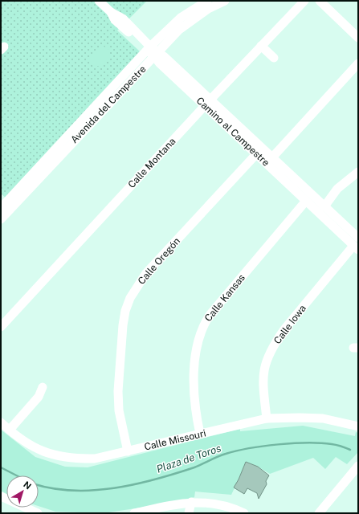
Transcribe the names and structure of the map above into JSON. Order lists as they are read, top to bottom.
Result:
{
  "streets": {
    "street": [
      "Avenida del Campestre",
      "Camino al Campestre",
      "Calle Montana",
      "Calle Oregón",
      "Calle Kansas",
      "Calle Iowa",
      "Calle Missouri"
    ]
  },
  "crossings": [
    ["Avenida del Campestre", "Camino al Campestre"],
    ["Camino al Campestre", "Calle Montana"],
    ["Camino al Campestre", "Calle Oregón"],
    ["Camino al Campestre", "Calle Kansas"],
    ["Camino al Campestre", "Calle Iowa"],
    ["Calle Oregón", "Calle Missouri"],
    ["Calle Kansas", "Calle Missouri"],
    ["Calle Iowa", "Calle Missouri"]
  ],
  "water": ["Plaza de Toros"],
  "north": "top right"
}
